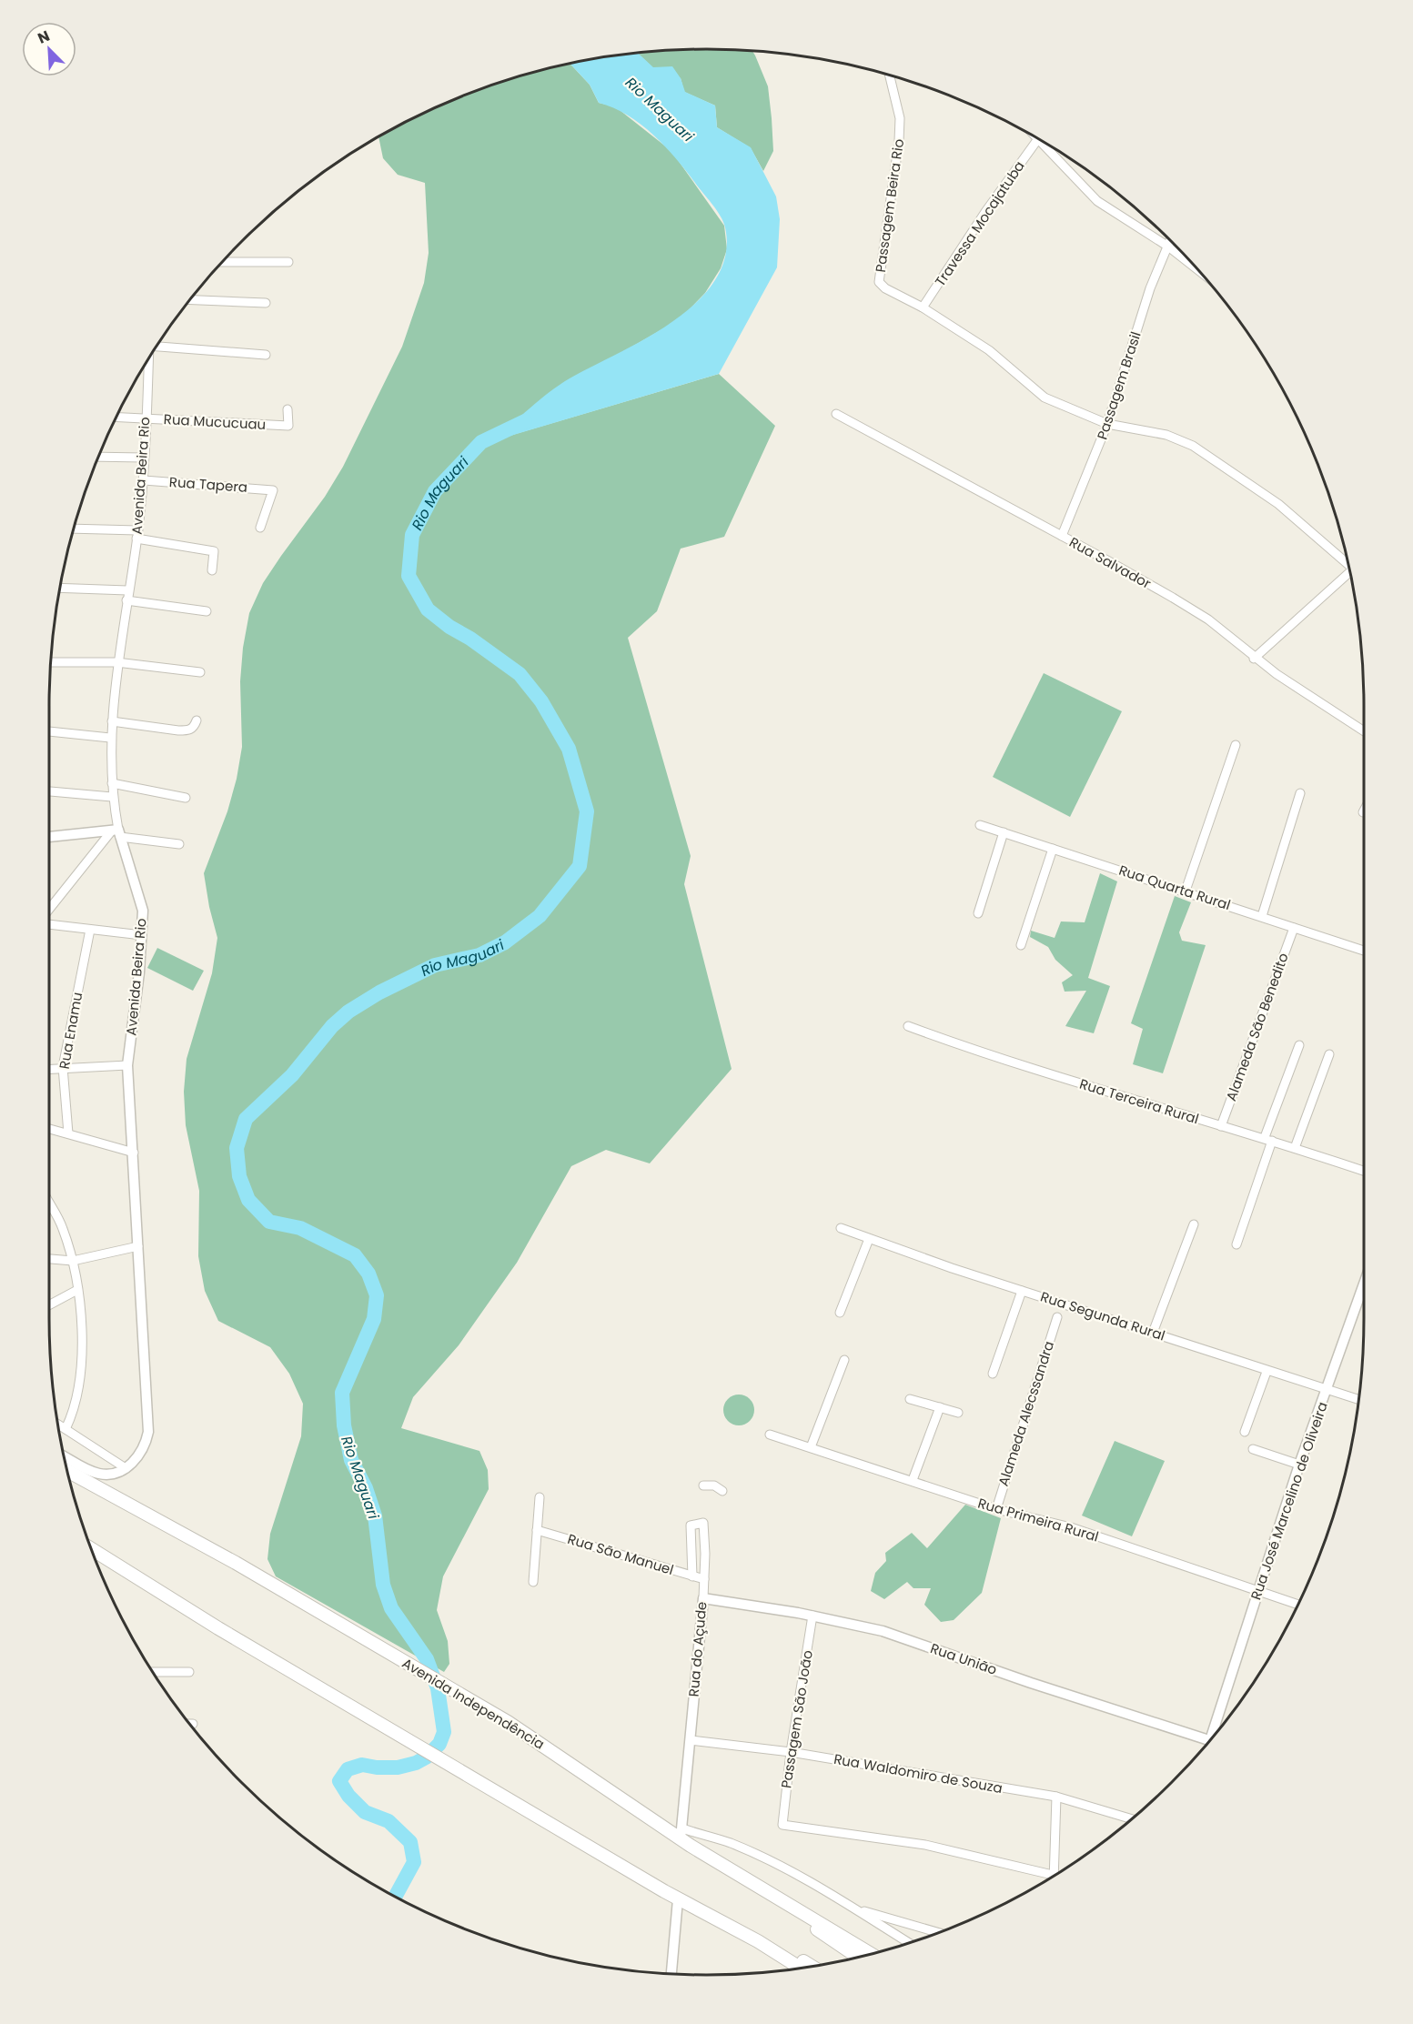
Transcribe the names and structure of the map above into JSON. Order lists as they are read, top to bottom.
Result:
{
  "streets": {
    "main road": ["Avenida Independência"],
    "street": [
      "Passagem Beira Rio",
      "Travessa Mocajatuba",
      "Passagem Brasil",
      "Rua Mucucuau",
      "Avenida Beira Rio",
      "Rua Tapera",
      "Rua Salvador",
      "Rua Quarta Rural",
      "Alameda São Benedito",
      "Rua Enamu",
      "Rua Terceira Rural",
      "Rua Segunda Rural",
      "Alameda Alecssandra",
      "Rua José Marcelino de Oliveira",
      "Rua Primeira Rural",
      "Rua São Manuel",
      "Rua do Açude",
      "Rua União",
      "Passagem São João",
      "Rua Waldomiro de Souza"
    ]
  },
  "crossings": [
    ["Passagem Beira Rio", "Travessa Mocajatuba"],
    ["Passagem Brasil", "Rua Salvador"],
    ["Rua Mucucuau", "Avenida Beira Rio"],
    ["Avenida Beira Rio", "Rua Tapera"],
    ["Rua Quarta Rural", "Alameda São Benedito"],
    ["Alameda São Benedito", "Rua Terceira Rural"],
    ["Rua Segunda Rural", "Rua José Marcelino de Oliveira"],
    ["Alameda Alecssandra", "Rua Primeira Rural"],
    ["Rua José Marcelino de Oliveira", "Rua Primeira Rural"],
    ["Rua São Manuel", "Rua do Açude"],
    ["Rua do Açude", "Rua União"],
    ["Rua do Açude", "Avenida Independência"],
    ["Rua do Açude", "Rua Waldomiro de Souza"],
    ["Rua União", "Passagem São João"],
    ["Passagem São João", "Rua Waldomiro de Souza"]
  ],
  "water": ["Rio Maguari"],
  "north": "top left"
}
